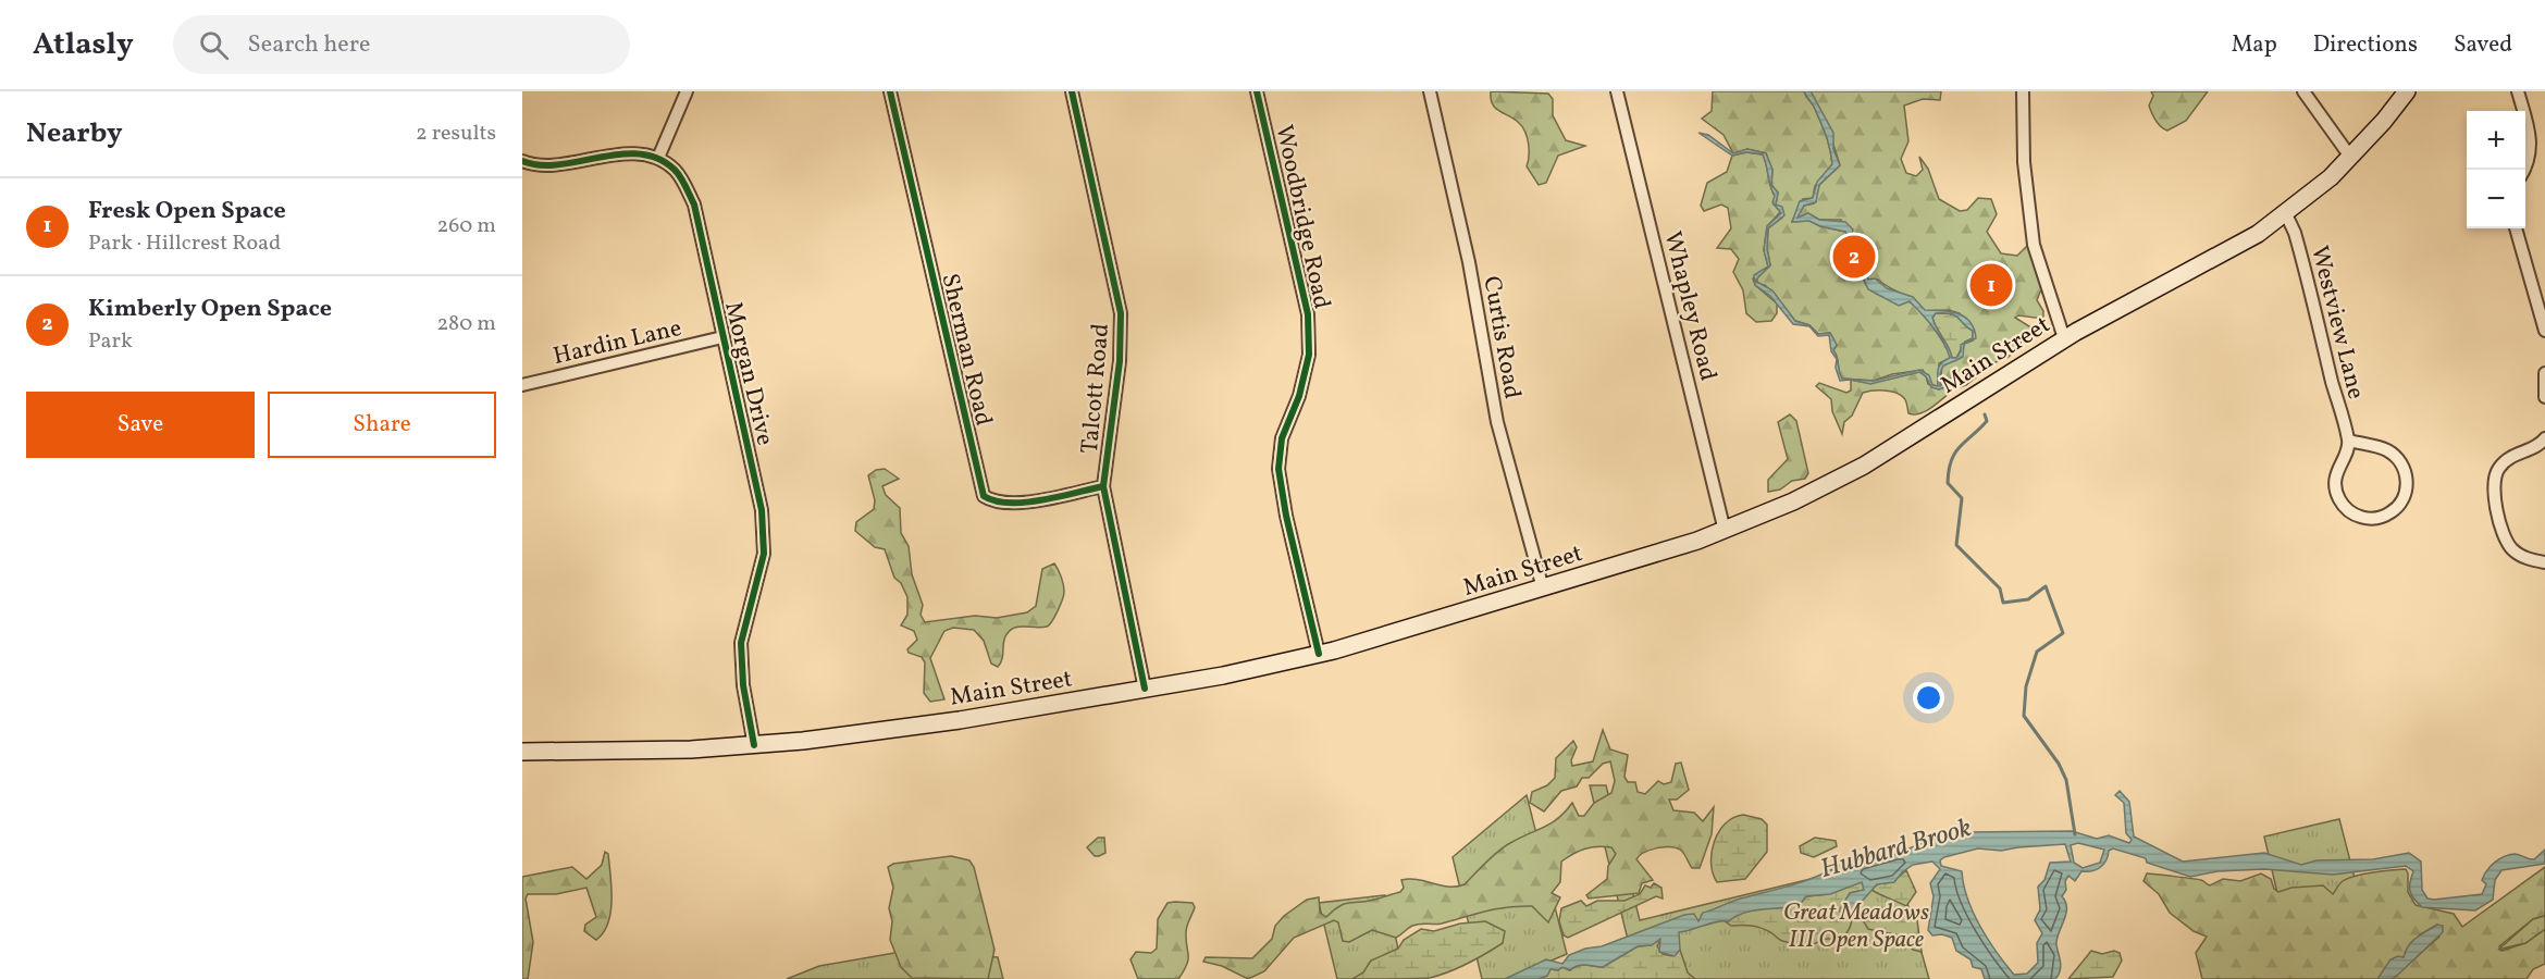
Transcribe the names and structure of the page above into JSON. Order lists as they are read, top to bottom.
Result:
{
  "streets": {
    "main road": ["Main Street"],
    "street": [
      "Woodbridge Road",
      "Whapley Road",
      "Westview Lane",
      "Curtis Road",
      "Hardin Lane",
      "Sherman Road",
      "Morgan Drive",
      "Talcott Road"
    ]
  },
  "crossings": [
    ["Woodbridge Road", "Main Street"],
    ["Whapley Road", "Main Street"],
    ["Westview Lane", "Main Street"],
    ["Curtis Road", "Main Street"],
    ["Hardin Lane", "Morgan Drive"],
    ["Sherman Road", "Talcott Road"],
    ["Main Street", "Morgan Drive"],
    ["Main Street", "Talcott Road"]
  ],
  "water": ["Hubbard Brook"],
  "parks": ["Great Meadows III Open Space"],
  "page": {
    "header": "Atlasly",
    "search": "Search here",
    "nav": ["Map", "Directions", "Saved"],
    "heading": ["Nearby", "2 results"],
    "map_buttons": ["+", "−"],
    "list": [
      {
        "mark": "1",
        "name": "Fresk Open Space",
        "note": "Park · Hillcrest Road",
        "value": "260 m"
      },
      {
        "mark": "2",
        "name": "Kimberly Open Space",
        "note": "Park",
        "value": "280 m"
      }
    ],
    "pins": ["2", "1"],
    "buttons": ["Save", "Share"]
  }
}
